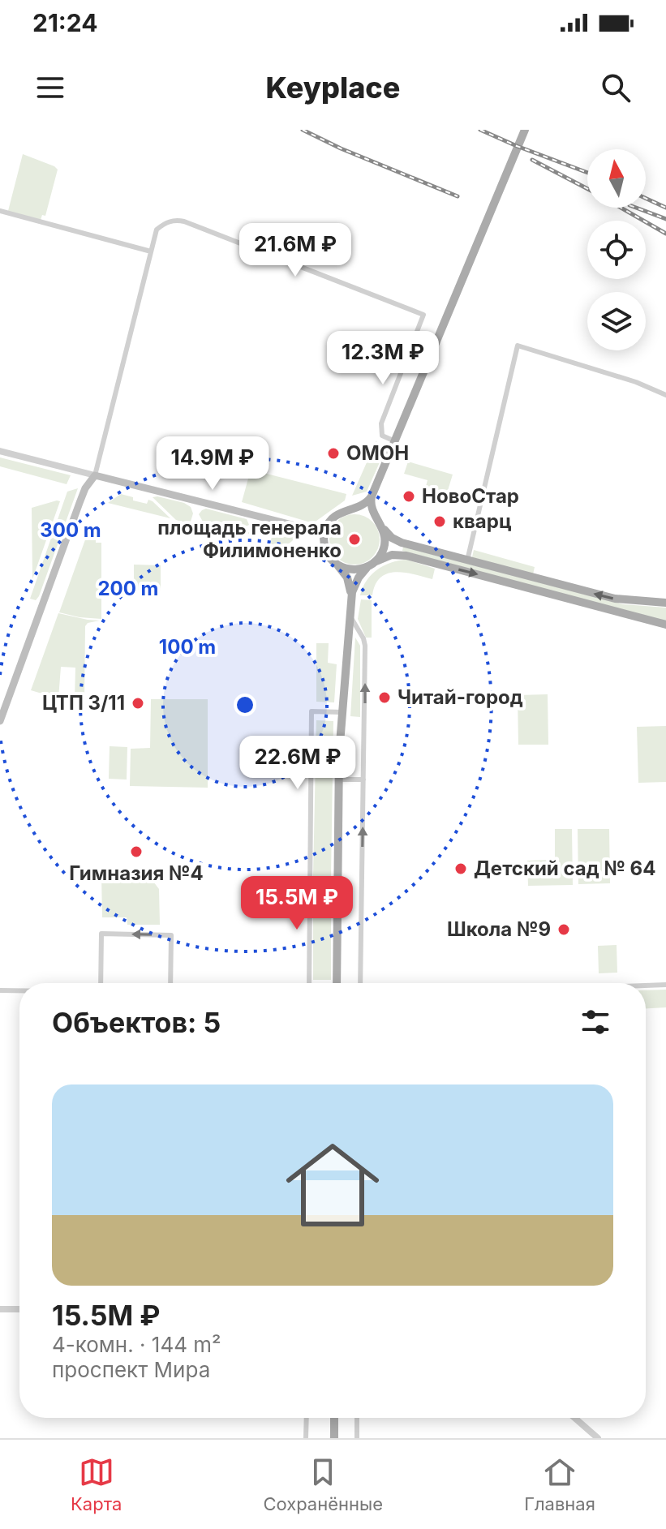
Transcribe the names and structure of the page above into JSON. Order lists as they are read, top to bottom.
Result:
{
  "places": [
    "ОМОН",
    "НовоСтар",
    "кварц",
    "площадь генерала Филимоненко",
    "Читай-город",
    "ЦТП 3/11",
    "Гимназия №4",
    "Детский сад № 64",
    "Школа №9"
  ],
  "north": "top",
  "page": {
    "status": "21:24",
    "header": "Keyplace",
    "price": [
      "21.6M ₽",
      "12.3M ₽",
      "14.9M ₽",
      "22.6M ₽",
      "15.5M ₽"
    ],
    "heading": "Объектов: 5",
    "list": [
      {
        "name": "15.5M ₽",
        "note": "4-комн. · 144 m² · проспект Мира"
      }
    ],
    "tabs": ["Карта", "Сохранённые", "Главная"]
  },
  "rings": ["300 m", "200 m", "100 m"]
}
